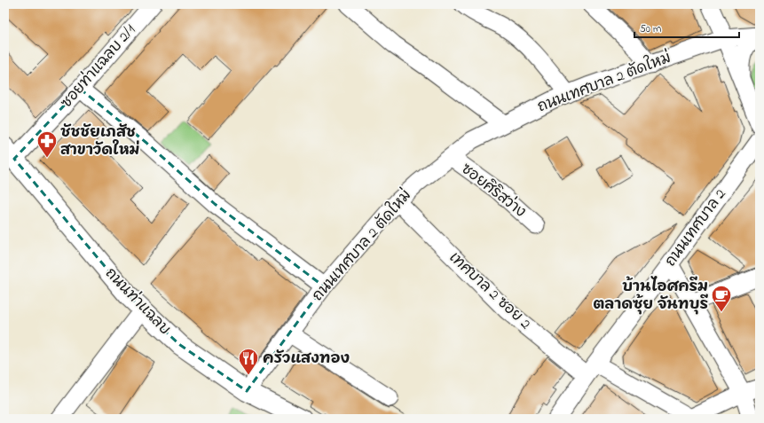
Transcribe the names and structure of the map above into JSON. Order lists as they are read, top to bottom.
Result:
{
  "streets": {
    "main road": ["ถนนท่าแฉลบ"],
    "street": [
      "ซอยท่าแฉลบ 2/1",
      "ถนนเทศบาล 2 ตัดใหม่",
      "ซอยศิริสว่าง",
      "ถนนเทศบาล 2",
      "เทศบาล 2 ซอย 2"
    ]
  },
  "crossings": [
    ["ซอยท่าแฉลบ 2/1", "ถนนท่าแฉลบ"],
    ["ถนนเทศบาล 2 ตัดใหม่", "ซอยศิริสว่าง"],
    ["ถนนเทศบาล 2 ตัดใหม่", "เทศบาล 2 ซอย 2"],
    ["ถนนเทศบาล 2 ตัดใหม่", "ถนนท่าแฉลบ"],
    ["ถนนเทศบาล 2", "เทศบาล 2 ซอย 2"]
  ],
  "places": {
    "pharmacy": ["ชัชชัยเภสัช สาขาวัดใหม่"],
    "cafe": ["บ้านไอศครีม ตลาดซุ้ย จันทบุรี"],
    "restaurant": ["ครัวแสงทอง"]
  },
  "scale_bar": "50 m"
}
